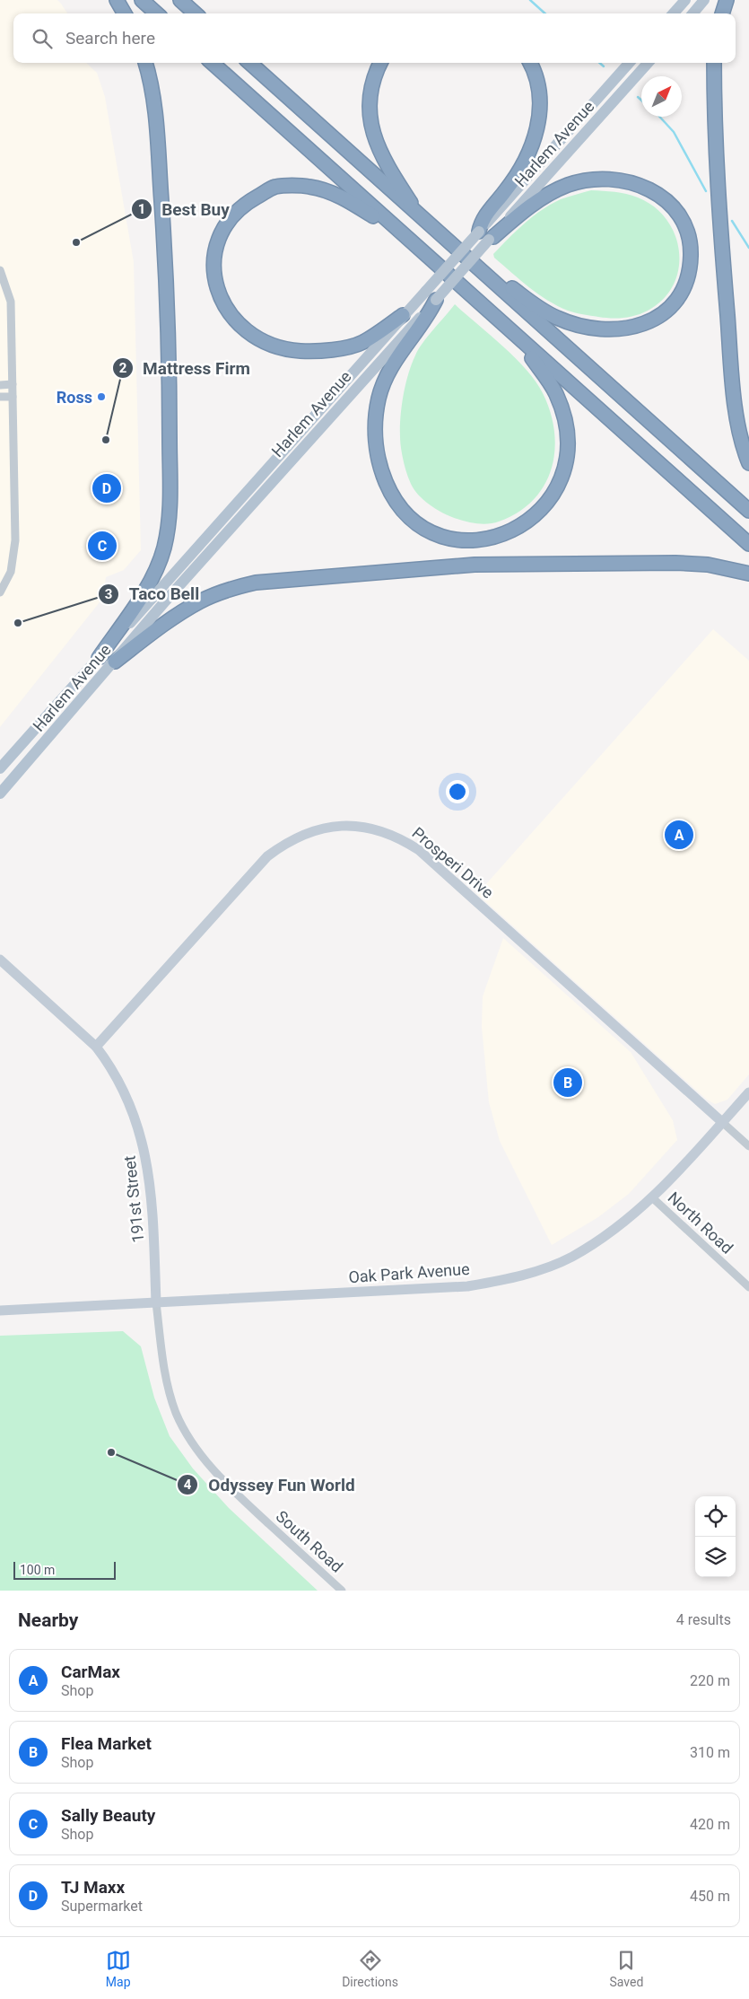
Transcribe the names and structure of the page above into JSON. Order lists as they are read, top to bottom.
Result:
{
  "streets": {
    "main road": ["Harlem Avenue"],
    "street": [
      "Prosperi Drive",
      "191st Street",
      "North Road",
      "Oak Park Avenue",
      "South Road"
    ]
  },
  "crossings": [
    ["Prosperi Drive", "191st Street"],
    ["Prosperi Drive", "Oak Park Avenue"],
    ["191st Street", "Oak Park Avenue"],
    ["191st Street", "South Road"],
    ["North Road", "Oak Park Avenue"],
    ["Oak Park Avenue", "South Road"]
  ],
  "places": [
    "Best Buy",
    "Ross",
    "Mattress Firm",
    "Taco Bell",
    "Odyssey Fun World"
  ],
  "scale_bar": "100 m",
  "north": "top right",
  "page": {
    "search": "Search here",
    "pins": [
      "D",
      "C",
      "A",
      "B"
    ],
    "scale": "100 m",
    "heading": ["Nearby", "4 results"],
    "list": [
      {
        "mark": "A",
        "name": "CarMax",
        "note": "Shop",
        "value": "220 m"
      },
      {
        "mark": "B",
        "name": "Flea Market",
        "note": "Shop",
        "value": "310 m"
      },
      {
        "mark": "C",
        "name": "Sally Beauty",
        "note": "Shop",
        "value": "420 m"
      },
      {
        "mark": "D",
        "name": "TJ Maxx",
        "note": "Supermarket",
        "value": "450 m"
      }
    ],
    "nav": ["Map", "Directions", "Saved"]
  }
}
